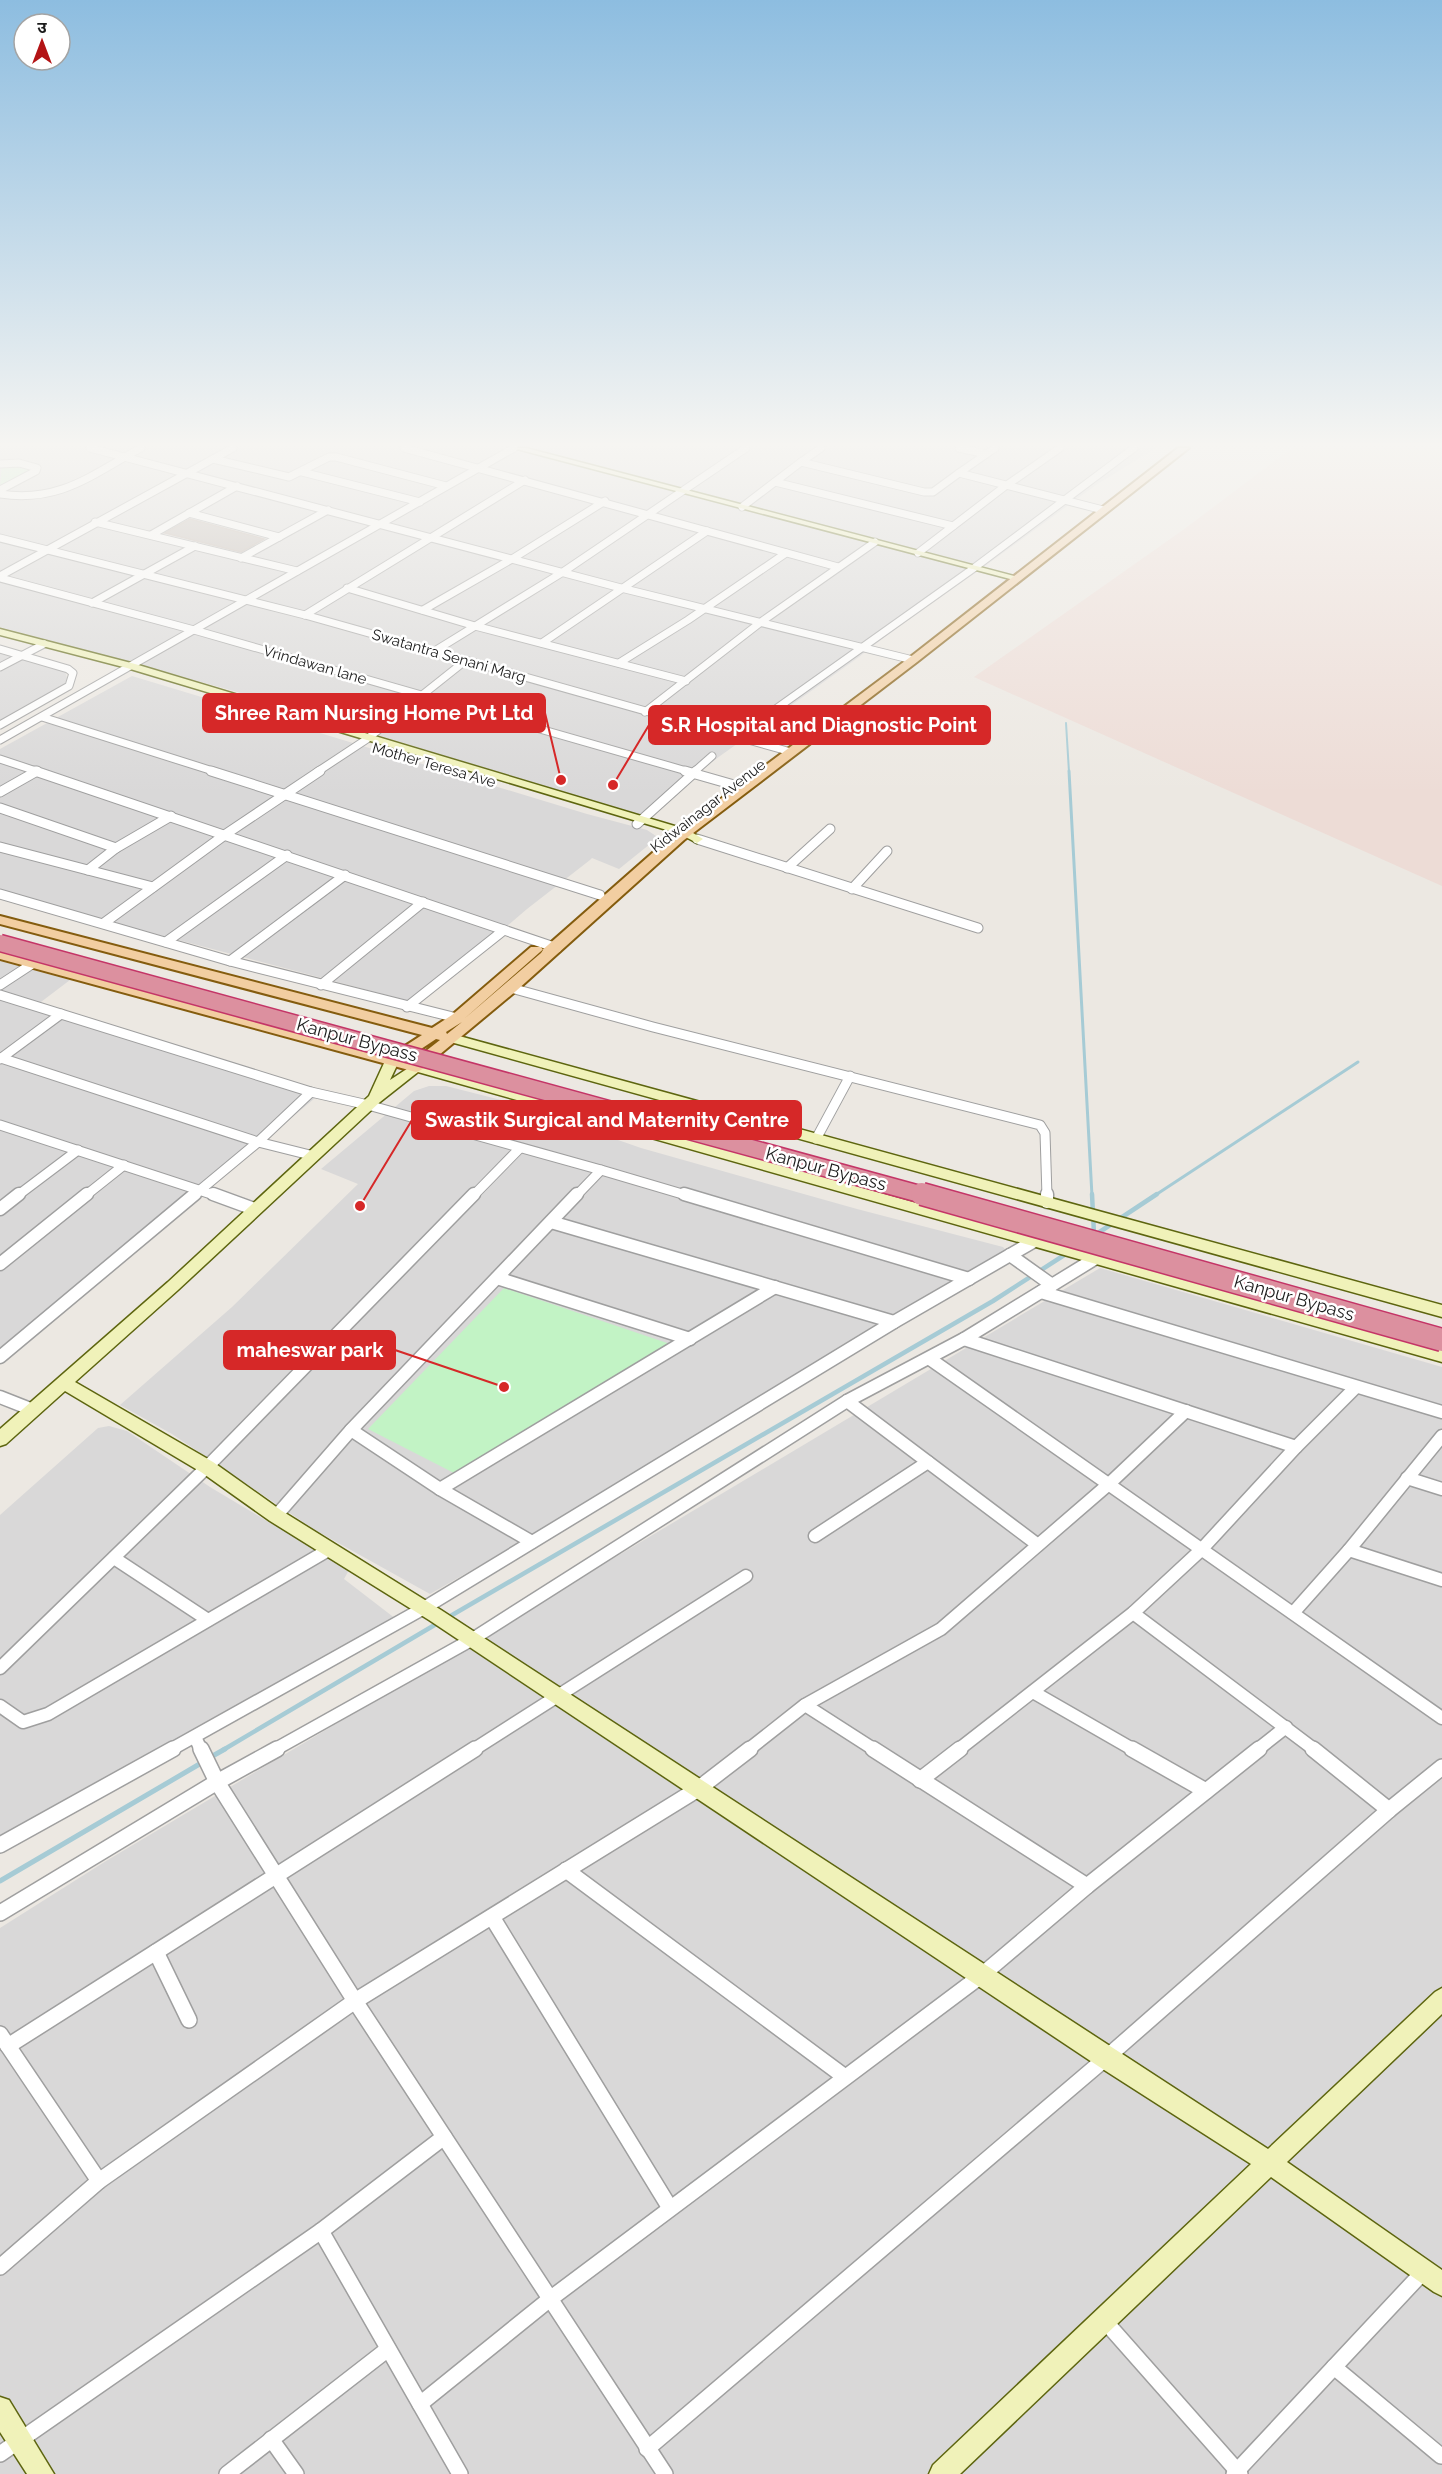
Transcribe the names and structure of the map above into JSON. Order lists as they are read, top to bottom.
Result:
{
  "streets": {
    "highway": ["Kanpur Bypass"],
    "main road": ["Kidwainagar Avenue"],
    "street": ["Swatantra Senani Marg", "Vrindawan lane", "Mother Teresa Ave"]
  },
  "crossings": [
    ["Swatantra Senani Marg", "Kidwainagar Avenue"],
    ["Vrindawan lane", "Kidwainagar Avenue"],
    ["Mother Teresa Ave", "Kidwainagar Avenue"]
  ],
  "places": [
    "Shree Ram Nursing Home Pvt Ltd",
    "S.R Hospital and Diagnostic Point",
    "Swastik Surgical and Maternity Centre",
    "maheswar park"
  ],
  "north": "top"
}
